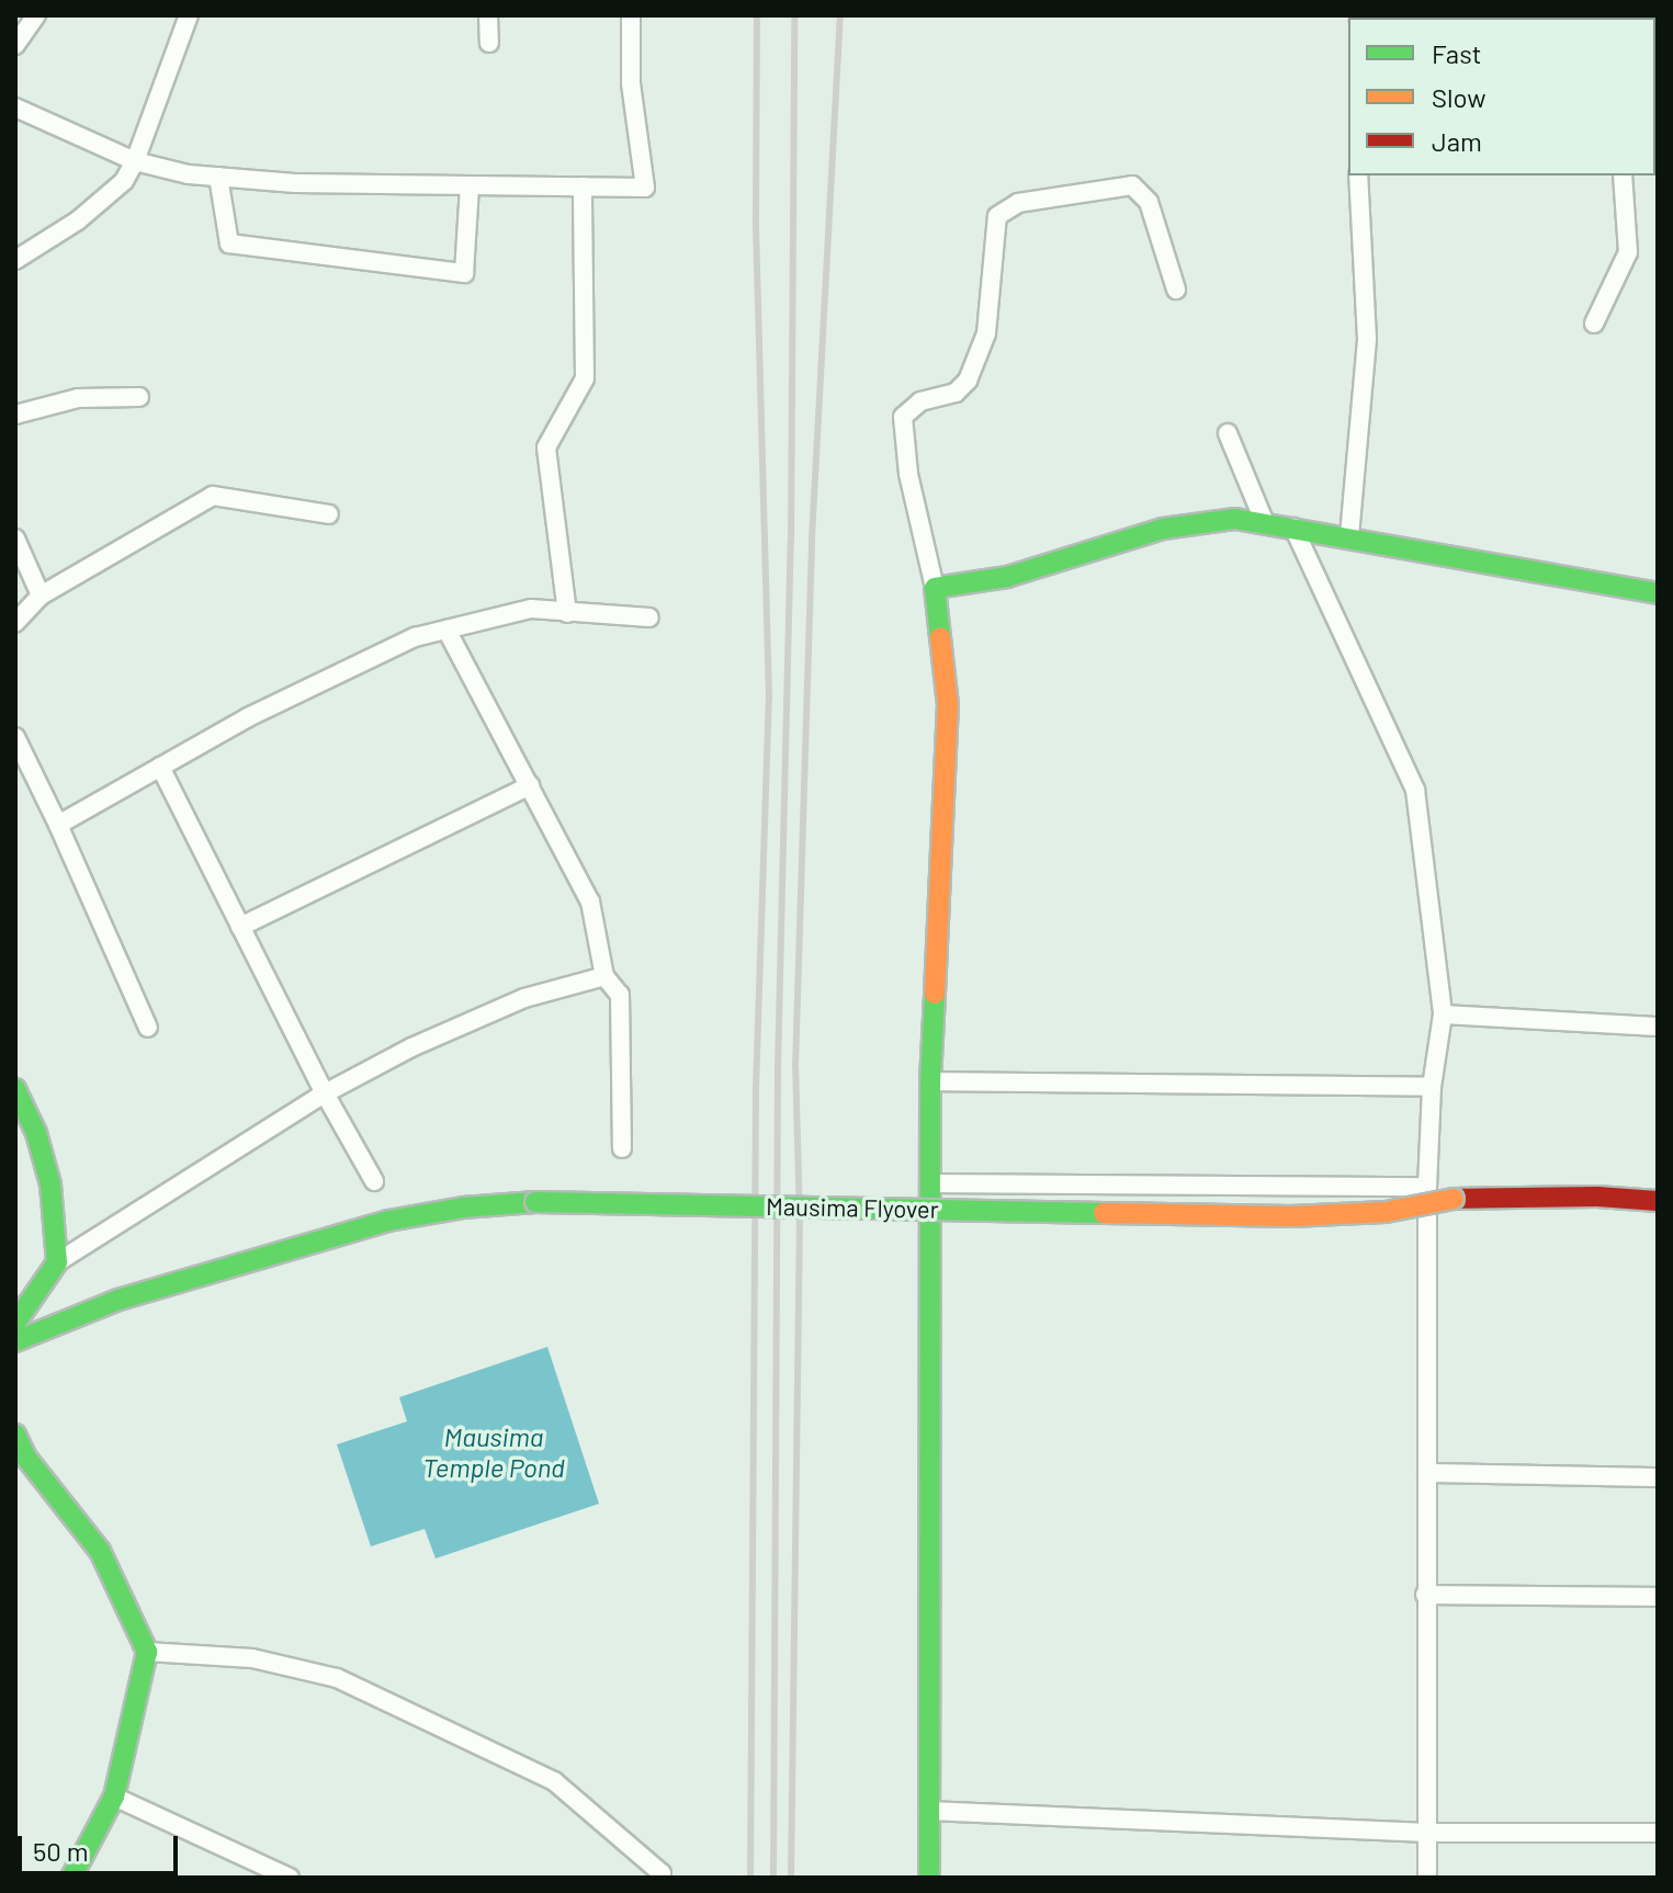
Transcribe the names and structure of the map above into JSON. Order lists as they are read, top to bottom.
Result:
{
  "streets": {
    "street": ["Mausima Flyover"]
  },
  "water": ["Mausima Temple Pond"],
  "legend": ["Fast", "Slow", "Jam"],
  "scale_bar": "50 m"
}
